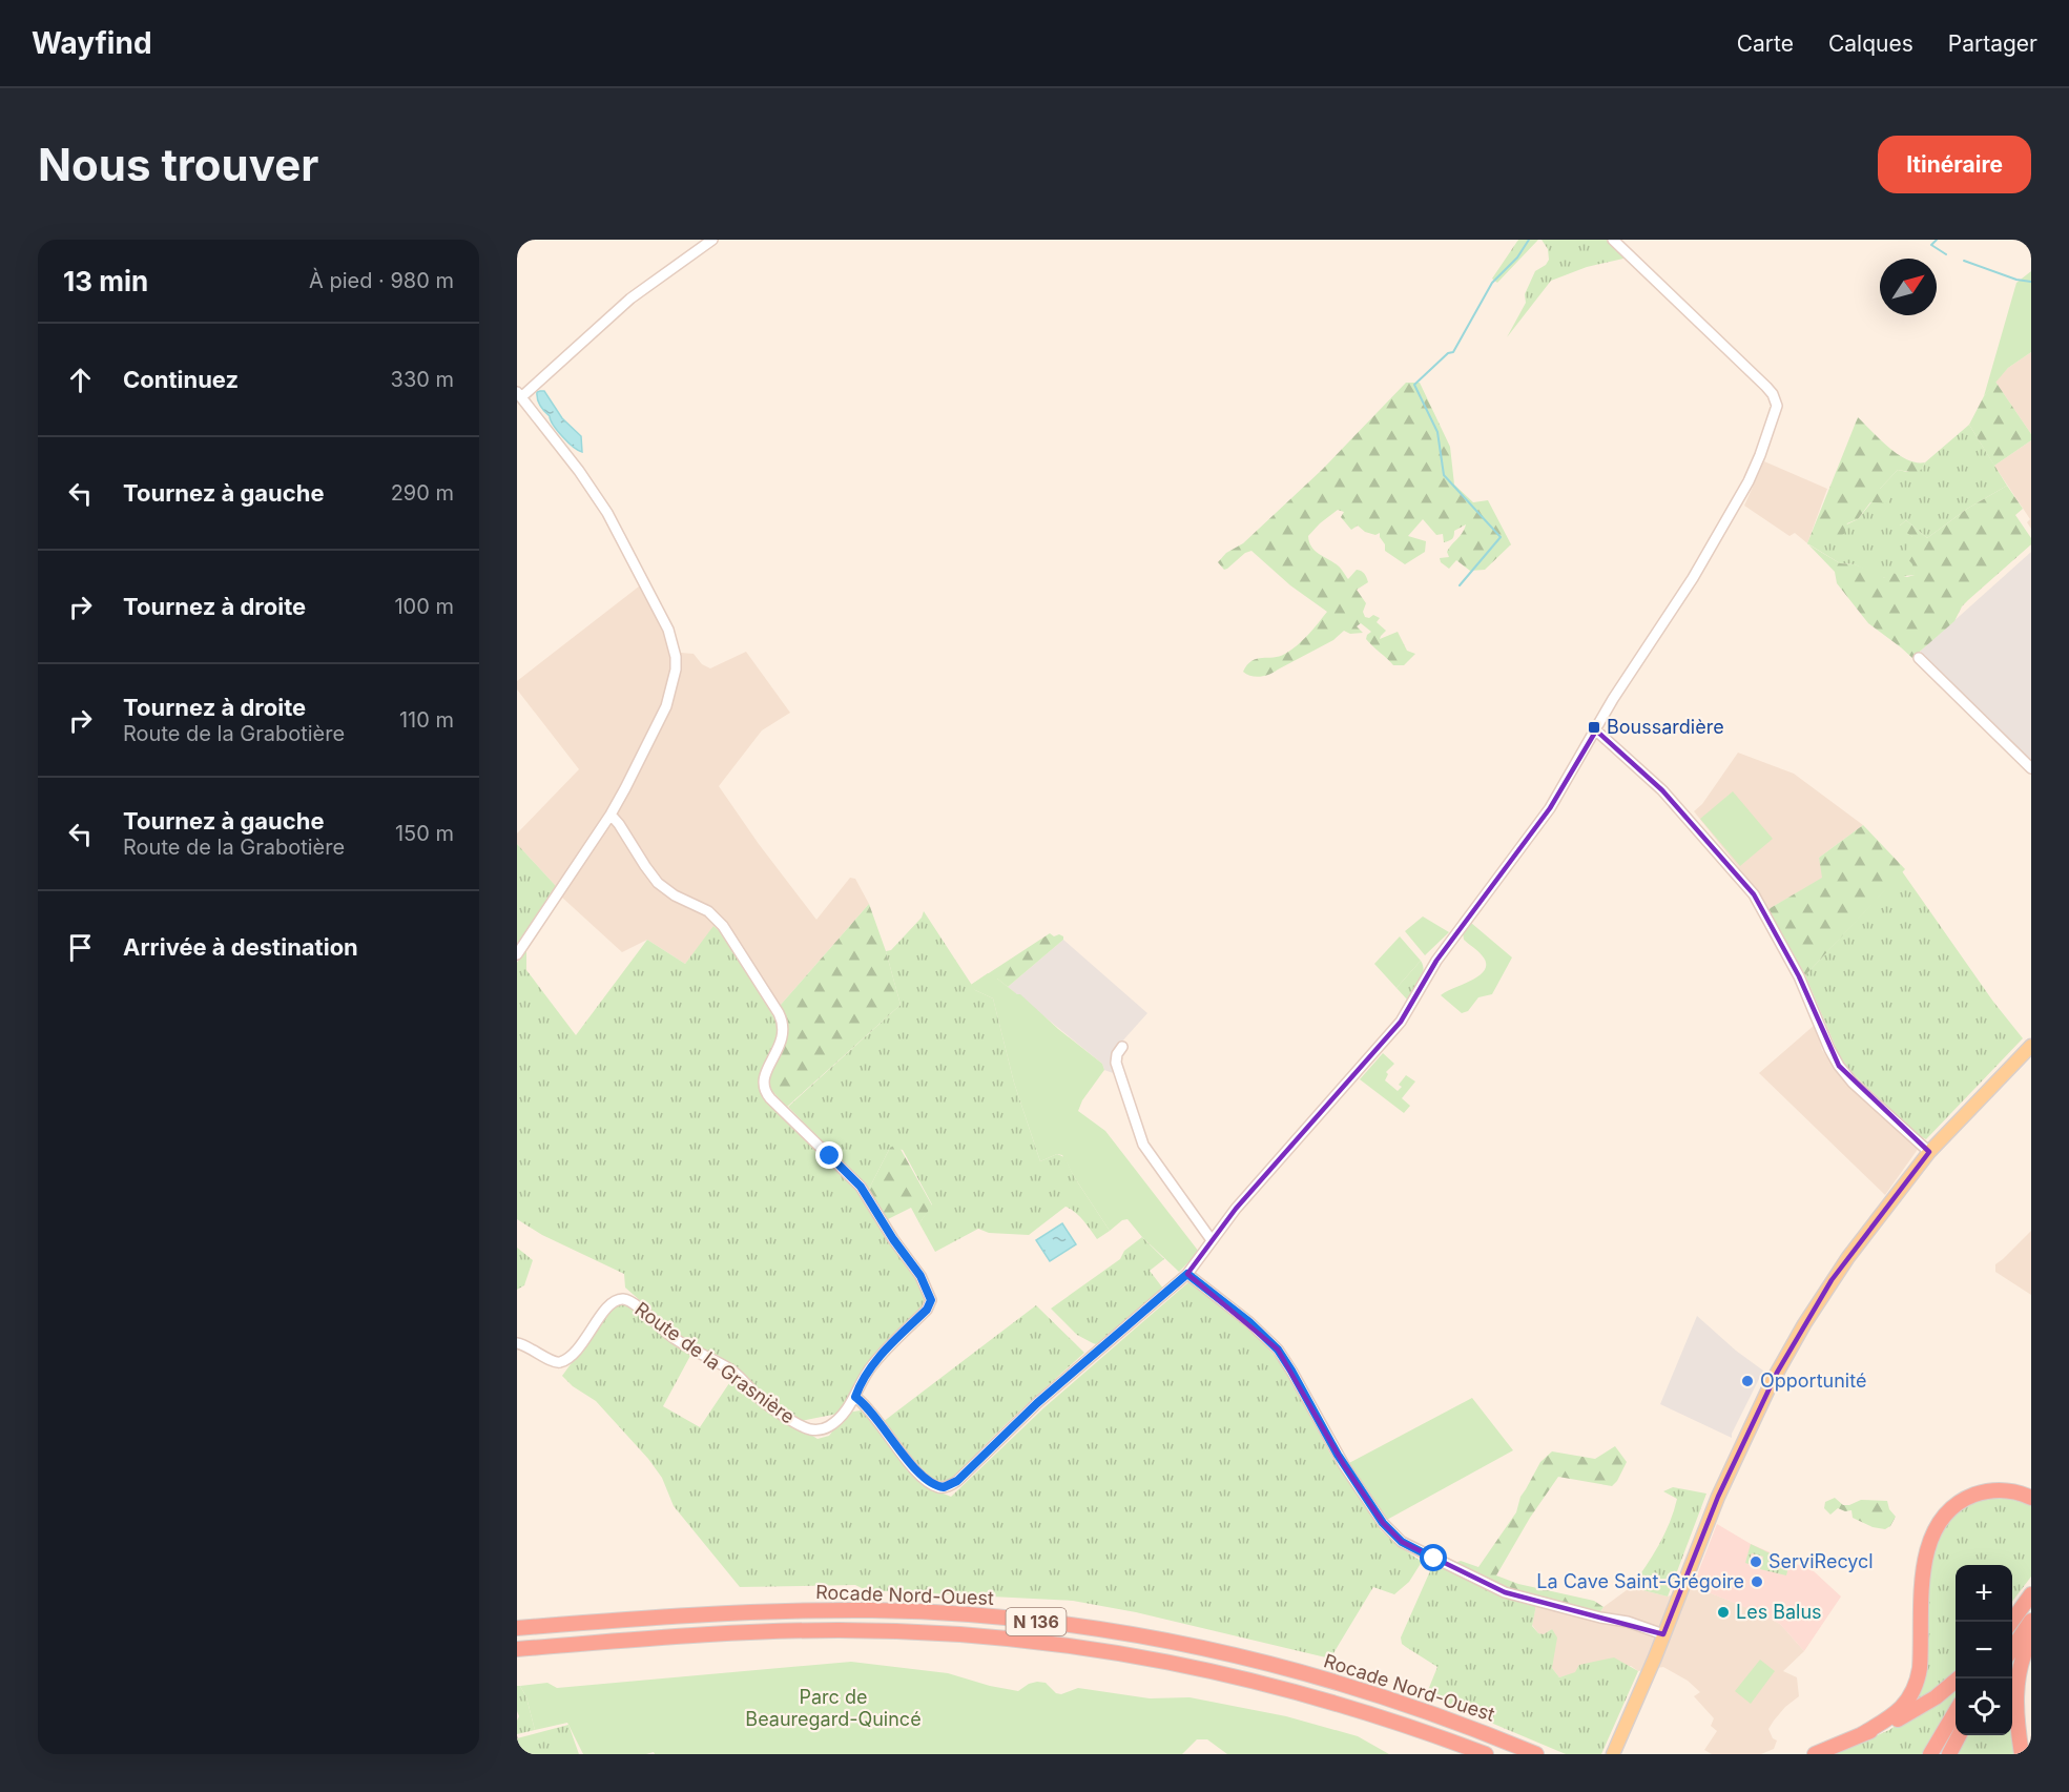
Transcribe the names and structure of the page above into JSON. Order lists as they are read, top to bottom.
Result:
{
  "streets": {
    "highway": ["Rocade Nord-Ouest", "N 136"],
    "street": ["Route de la Grasnière"]
  },
  "parks": ["Parc de Beauregard-Quincé"],
  "places": {
    "transit": ["Boussardière"],
    "other": [
      "Opportunité",
      "ServiRecycl",
      "La Cave Saint-Grégoire",
      "Les Balus"
    ]
  },
  "north": "top right",
  "page": {
    "header": "Wayfind",
    "nav": ["Carte", "Calques", "Partager"],
    "buttons": "Itinéraire",
    "title": "Nous trouver",
    "heading": ["13 min", "À pied · 980 m"],
    "list": [
      ["Continuez", "330 m"],
      ["Tournez à gauche", "290 m"],
      ["Tournez à droite", "100 m"],
      ["Tournez à droite", "Route de la Grabotière", "110 m"],
      ["Tournez à gauche", "Route de la Grabotière", "150 m"],
      "Arrivée à destination"
    ],
    "map_buttons": ["+", "−"]
  }
}
